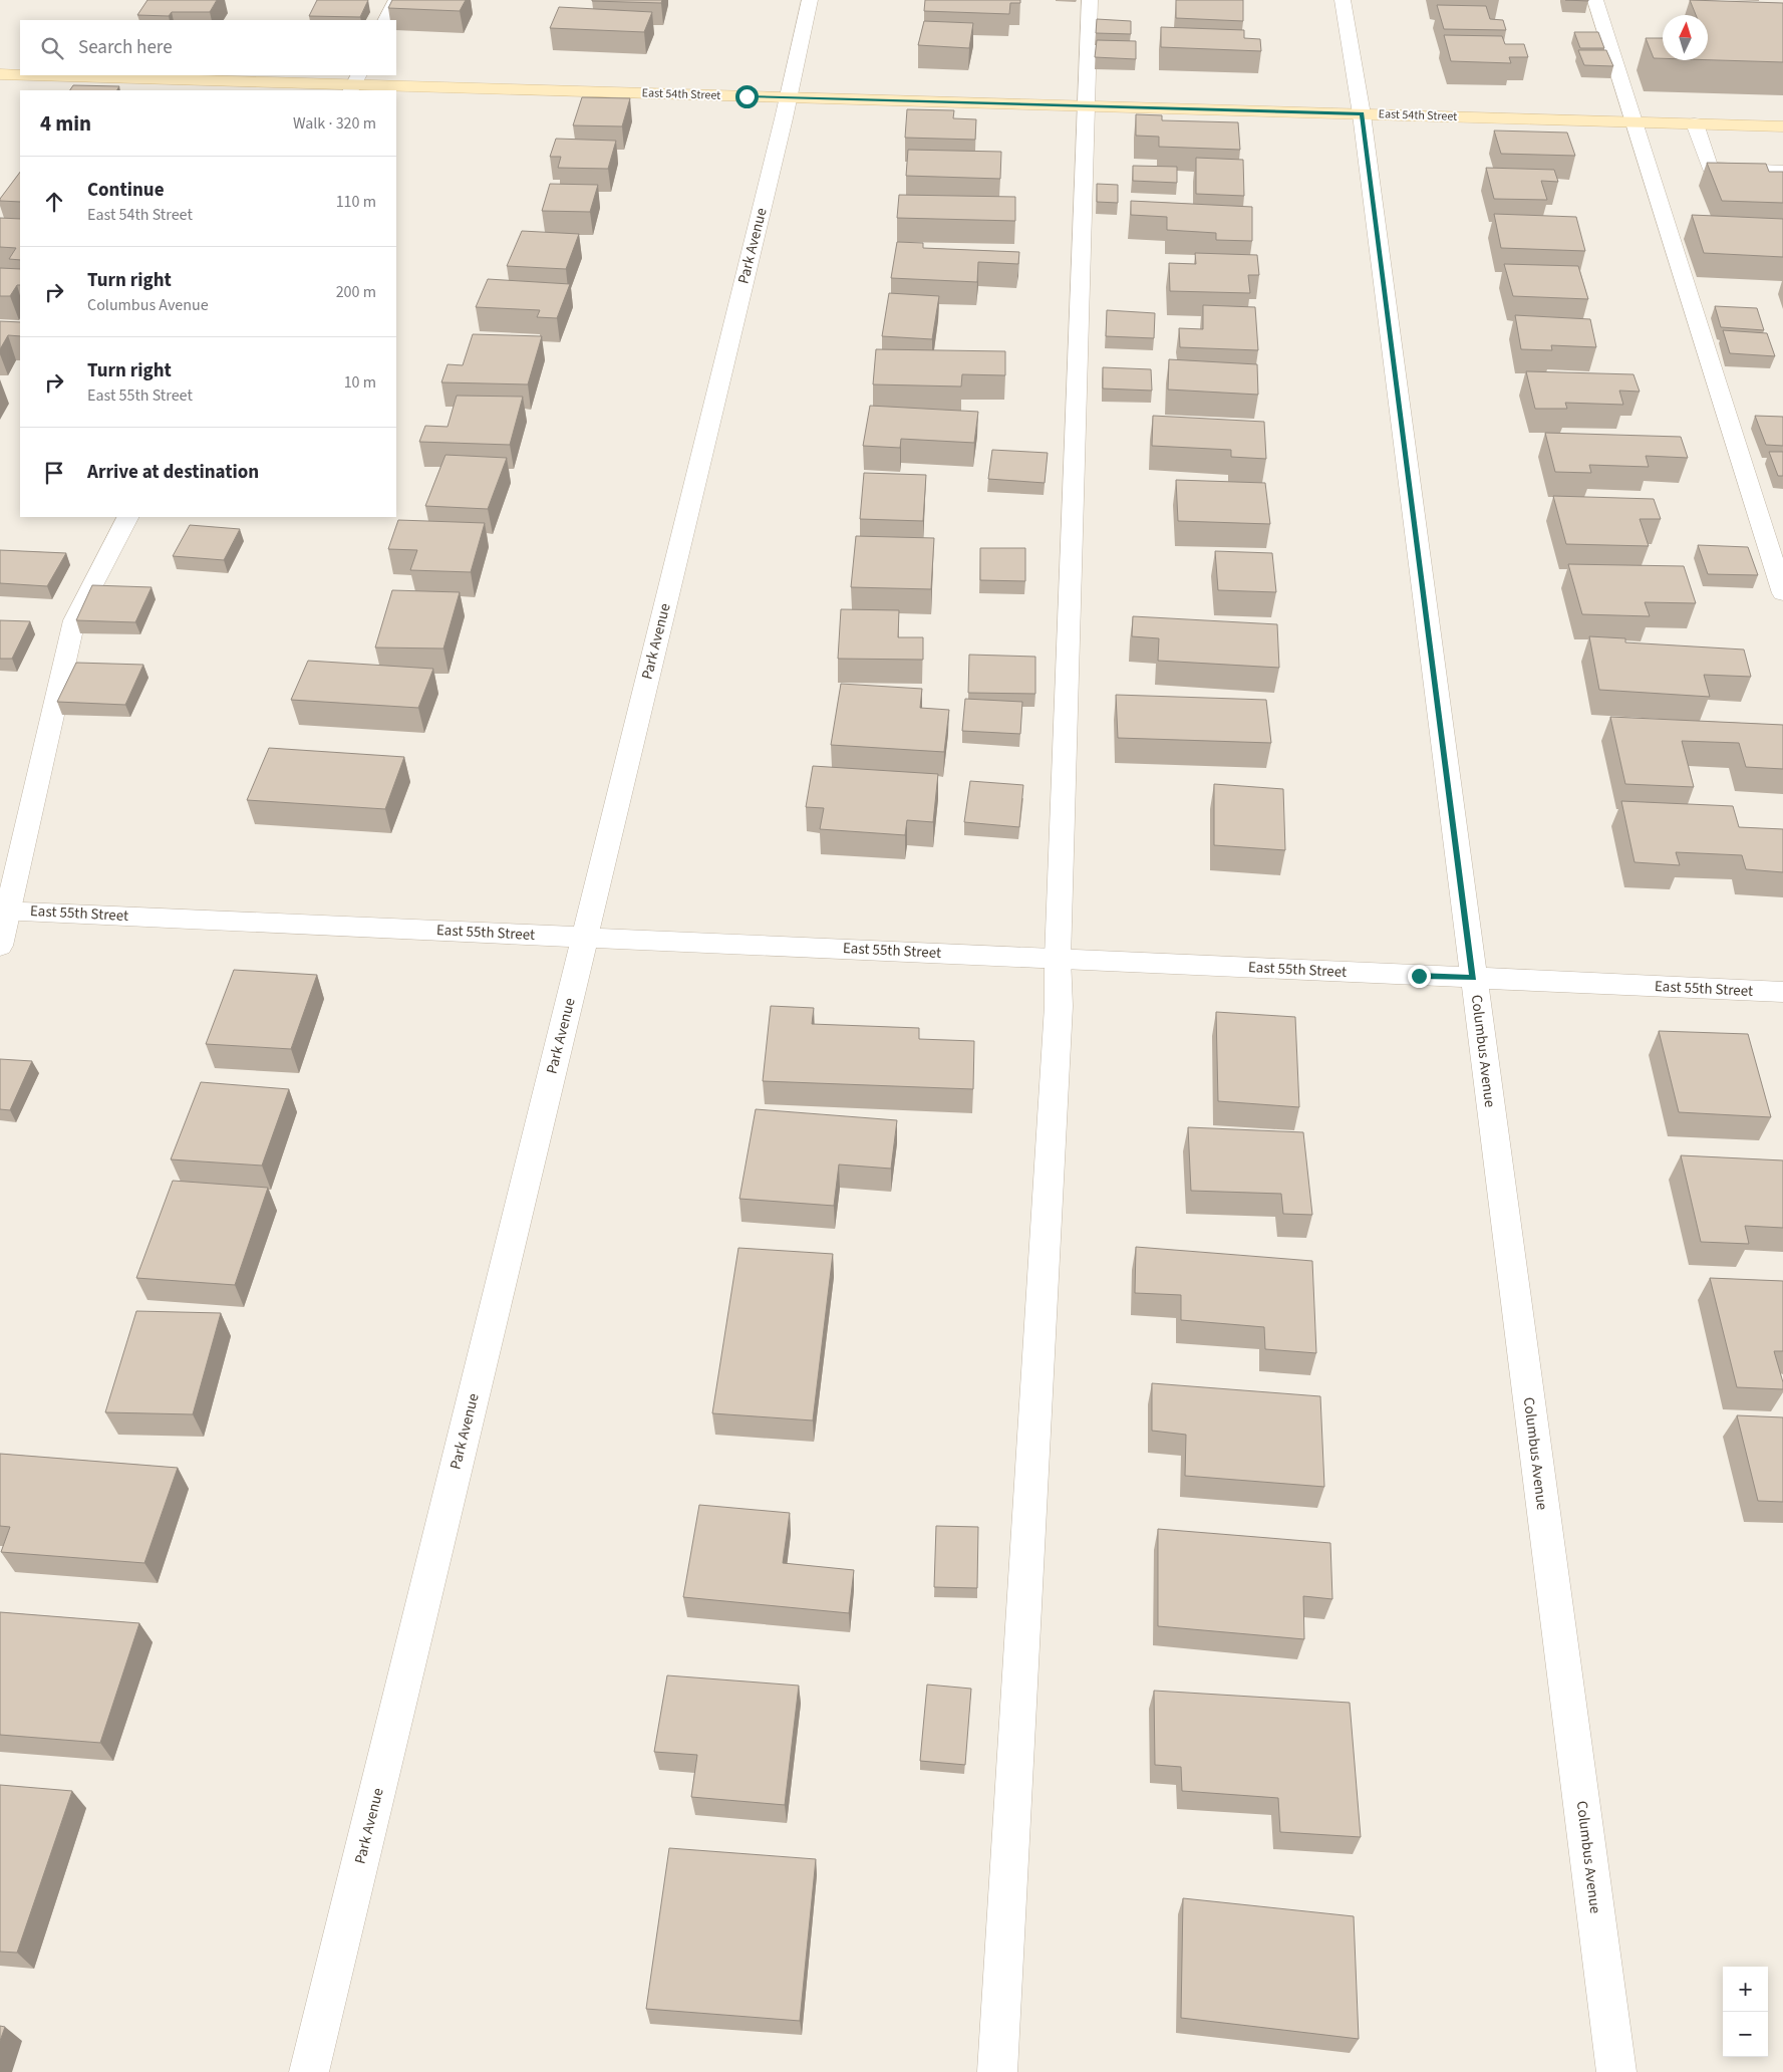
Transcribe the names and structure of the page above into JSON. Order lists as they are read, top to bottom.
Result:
{
  "streets": {
    "street": [
      "East 54th Street",
      "Park Avenue",
      "East 55th Street",
      "Columbus Avenue"
    ]
  },
  "crossings": [
    ["East 54th Street", "Park Avenue"],
    ["East 54th Street", "Columbus Avenue"],
    ["Park Avenue", "East 55th Street"],
    ["East 55th Street", "Columbus Avenue"]
  ],
  "north": "top",
  "page": {
    "search": "Search here",
    "heading": ["4 min", "Walk · 320 m"],
    "list": [
      ["Continue", "East 54th Street", "110 m"],
      ["Turn right", "Columbus Avenue", "200 m"],
      ["Turn right", "East 55th Street", "10 m"],
      "Arrive at destination"
    ],
    "map_buttons": ["+", "−"]
  }
}
